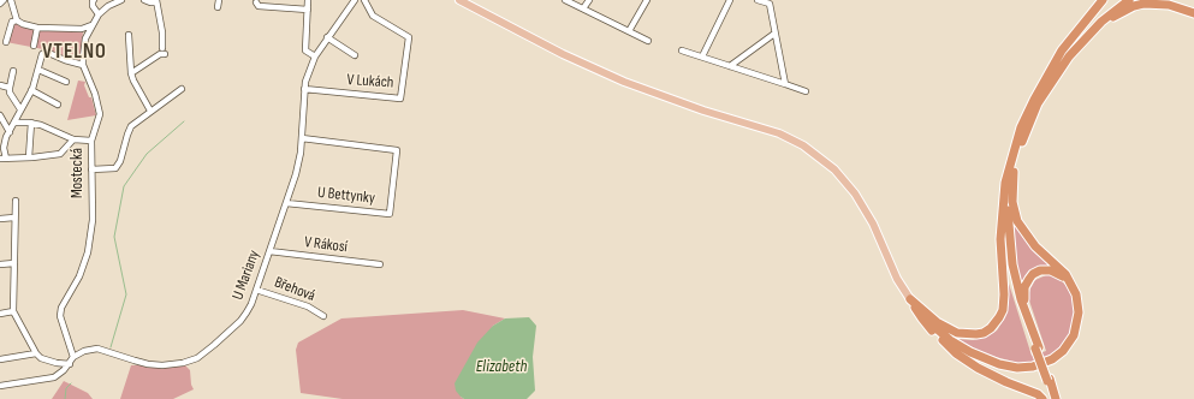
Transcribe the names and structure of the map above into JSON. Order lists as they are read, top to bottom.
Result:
{
  "streets": {
    "street": [
      "V Lukách",
      "Mostecká",
      "U Bettynky",
      "V Rákosí",
      "U Mariany",
      "Břehová"
    ]
  },
  "crossings": [
    ["V Lukách", "U Mariany"],
    ["Mostecká", "U Mariany"],
    ["U Bettynky", "U Mariany"],
    ["V Rákosí", "U Mariany"],
    ["U Mariany", "Břehová"]
  ],
  "districts": ["VTELNO"],
  "water": ["Elizabeth"]
}
